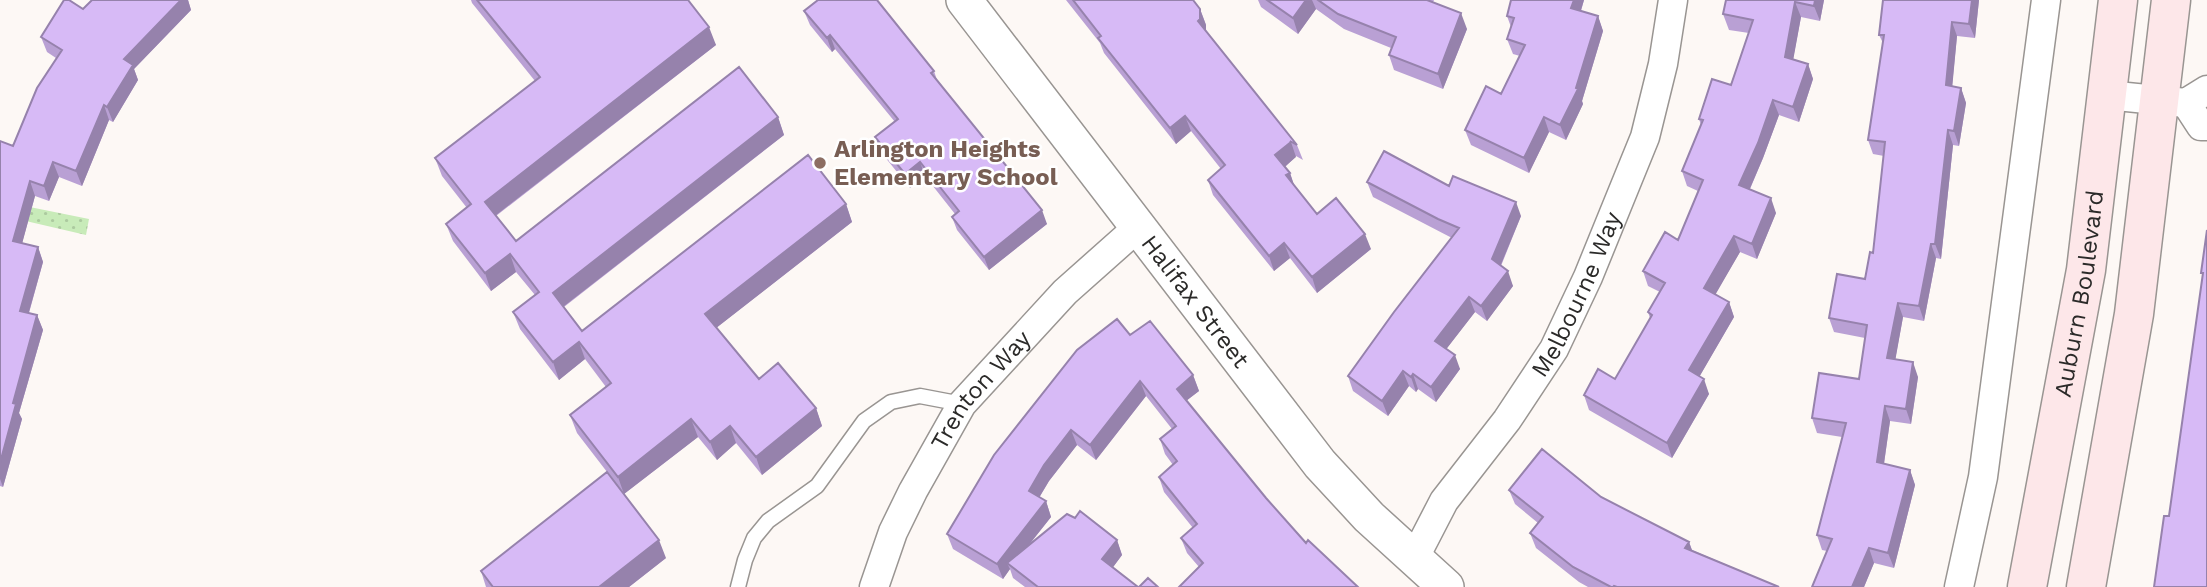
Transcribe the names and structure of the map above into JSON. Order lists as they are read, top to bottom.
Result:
{
  "streets": {
    "main road": ["Auburn Boulevard"],
    "street": ["Melbourne Way", "Halifax Street", "Trenton Way"]
  },
  "crossings": [
    ["Melbourne Way", "Halifax Street"],
    ["Halifax Street", "Trenton Way"]
  ],
  "places": ["Arlington Heights Elementary School"]
}
